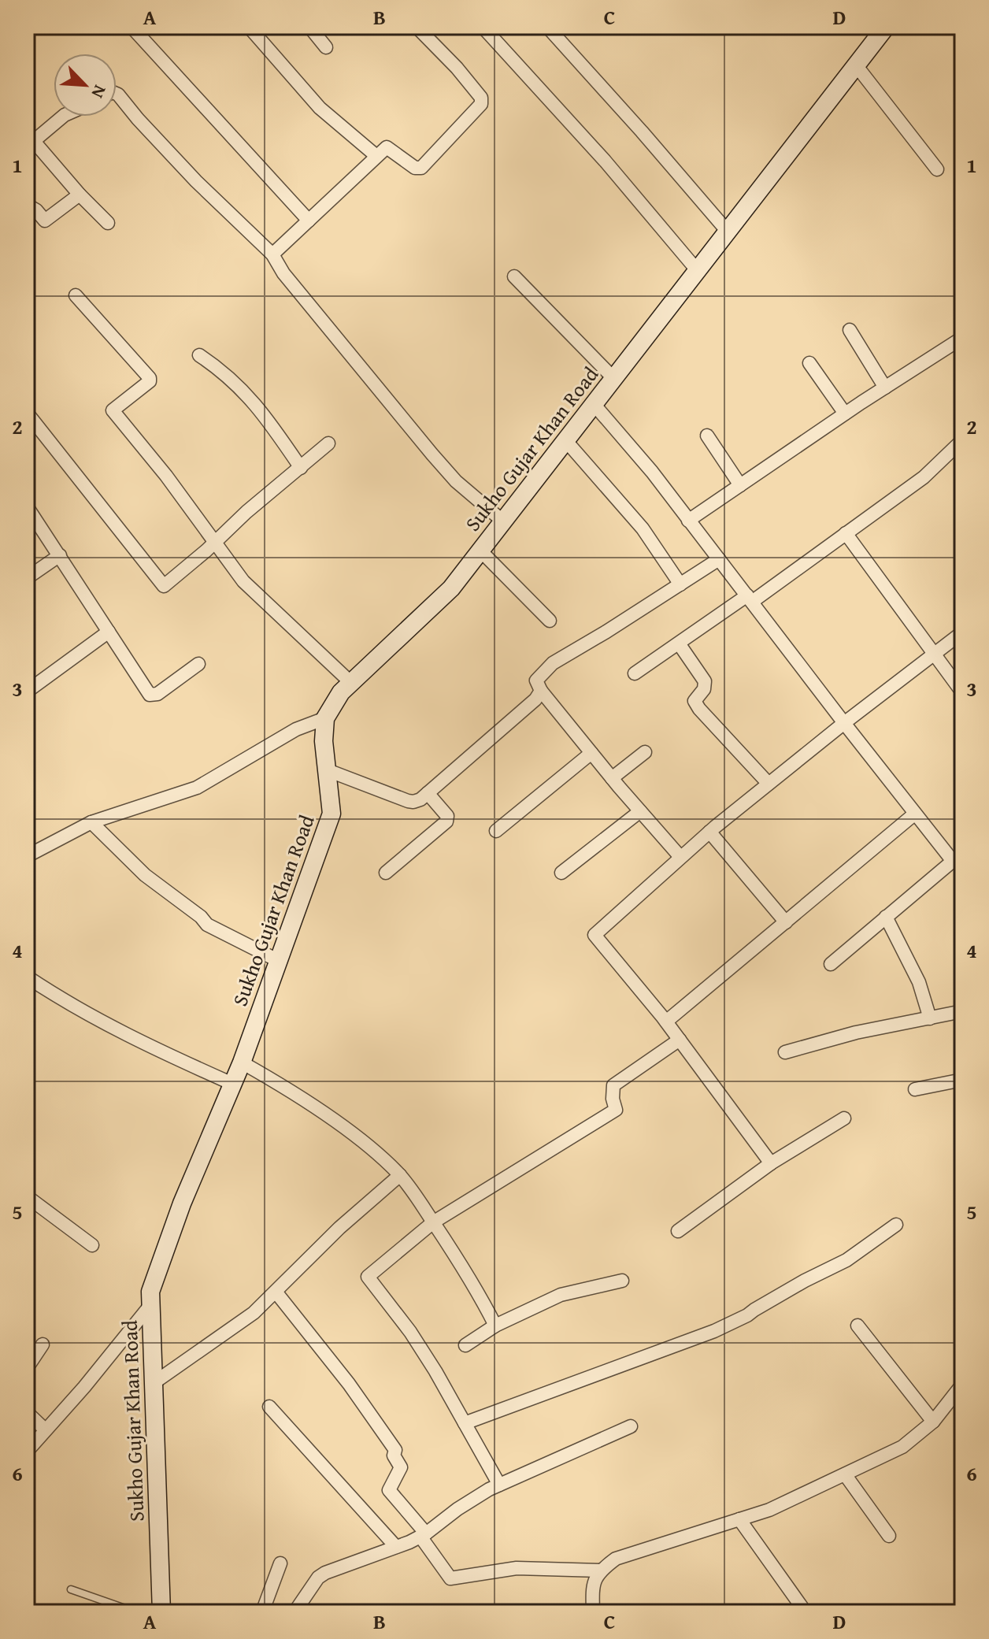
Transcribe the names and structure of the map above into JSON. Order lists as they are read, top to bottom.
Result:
{
  "streets": {
    "main road": ["Sukho Gujar Khan Road"]
  },
  "north": "bottom right",
  "grid": {
    "columns": [
      "A",
      "B",
      "C",
      "D"
    ],
    "rows": [
      "1",
      "2",
      "3",
      "4",
      "5",
      "6"
    ]
  }
}
